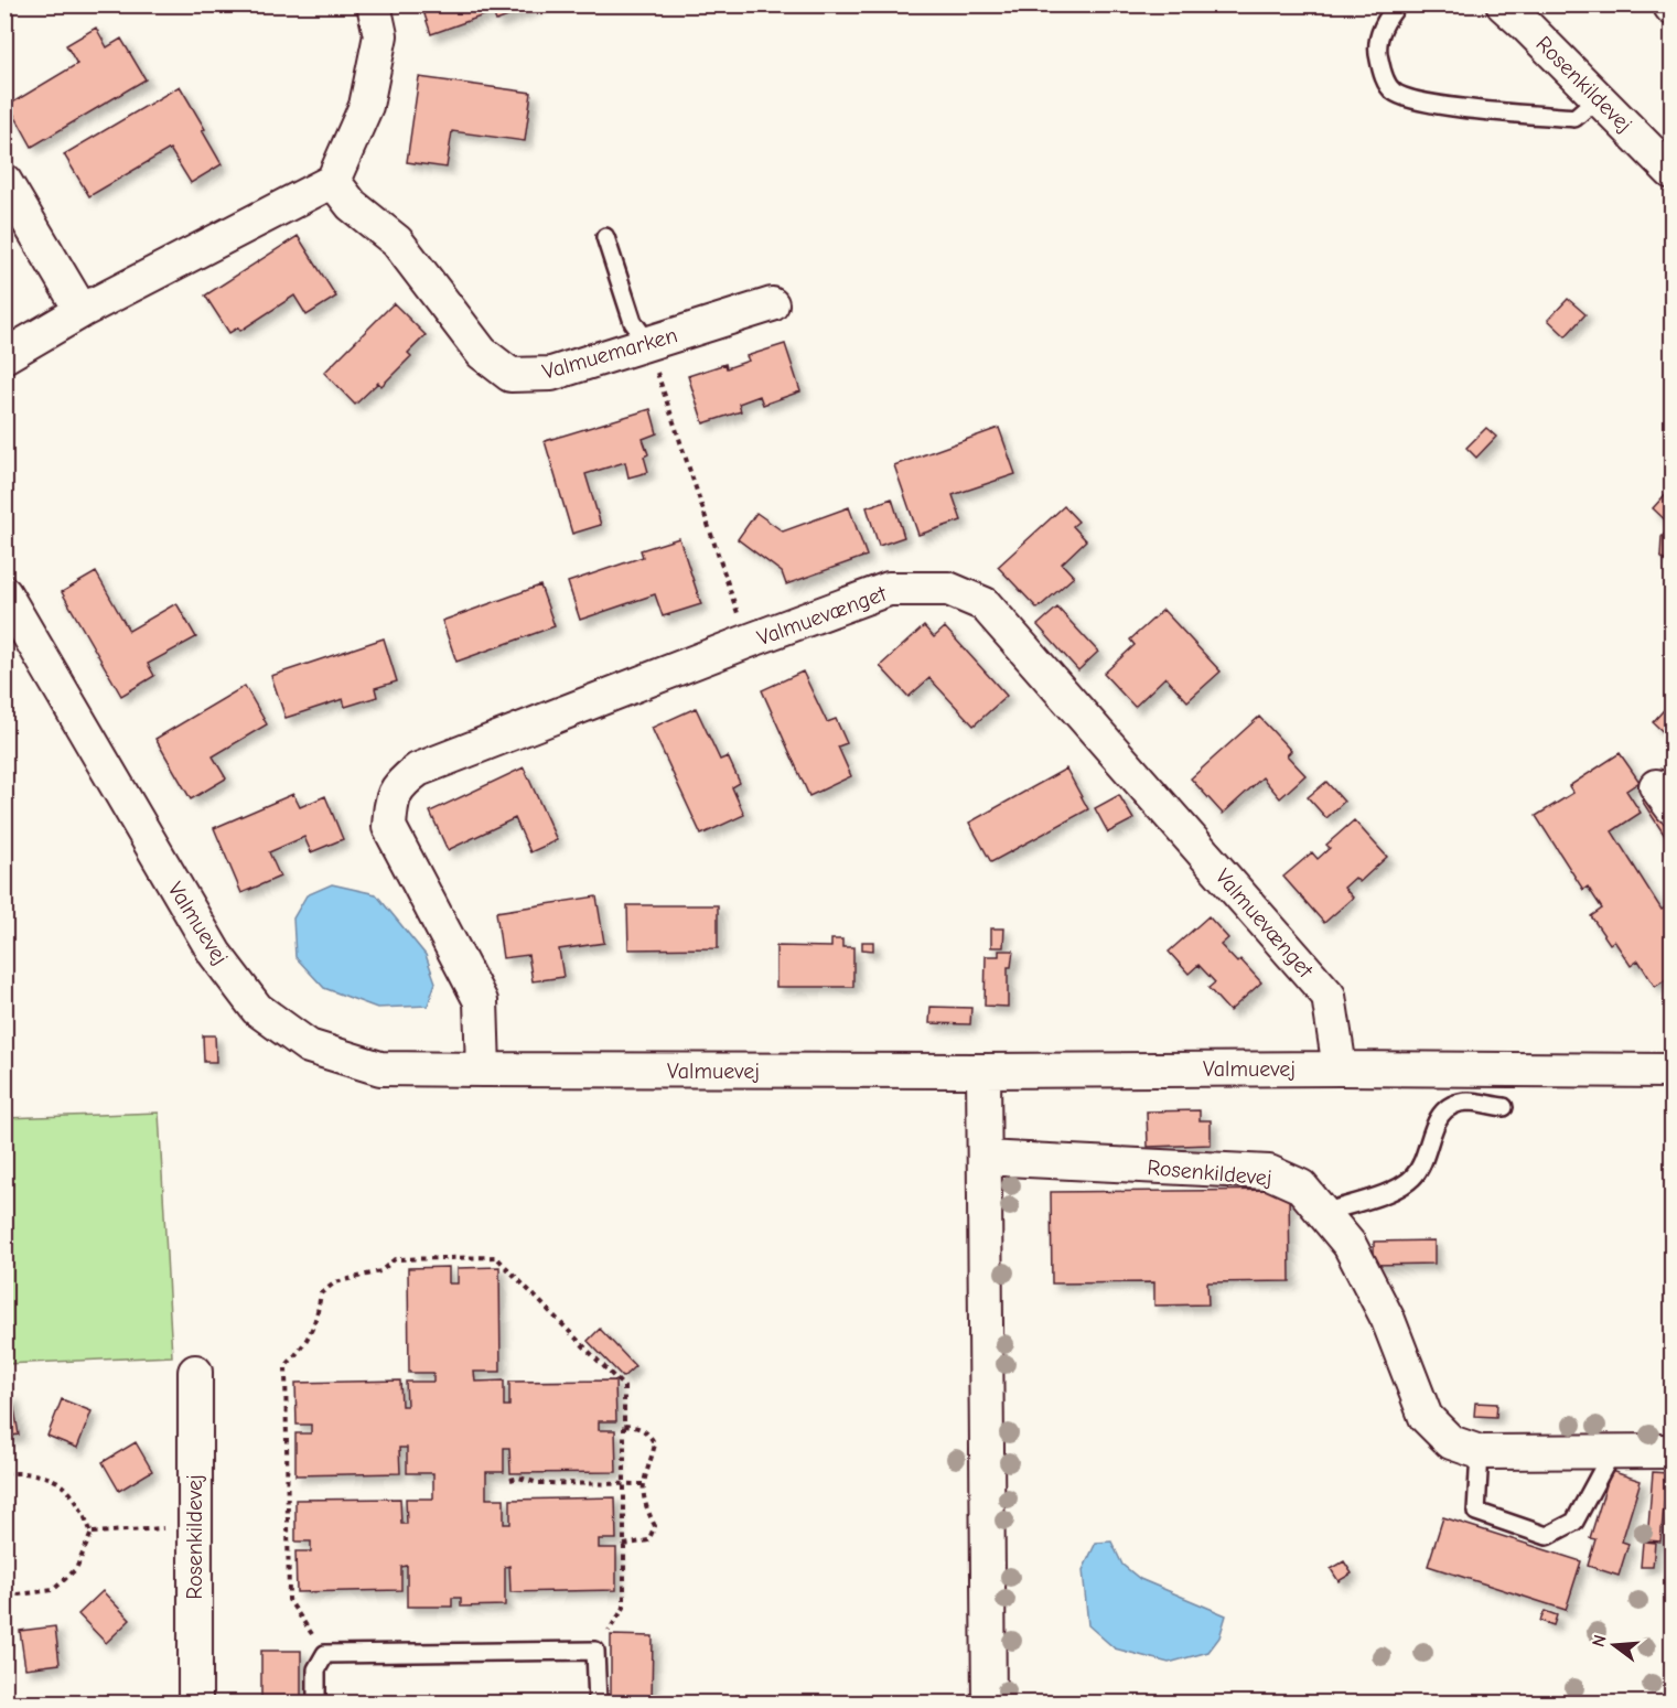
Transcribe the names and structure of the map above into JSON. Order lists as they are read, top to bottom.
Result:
{
  "streets": {
    "street": [
      "Rosenkildevej",
      "Valmuemarken",
      "Valmuevænget",
      "Valmuevej"
    ]
  },
  "crossings": [
    ["Valmuevænget", "Valmuevej"]
  ],
  "north": "left"
}
